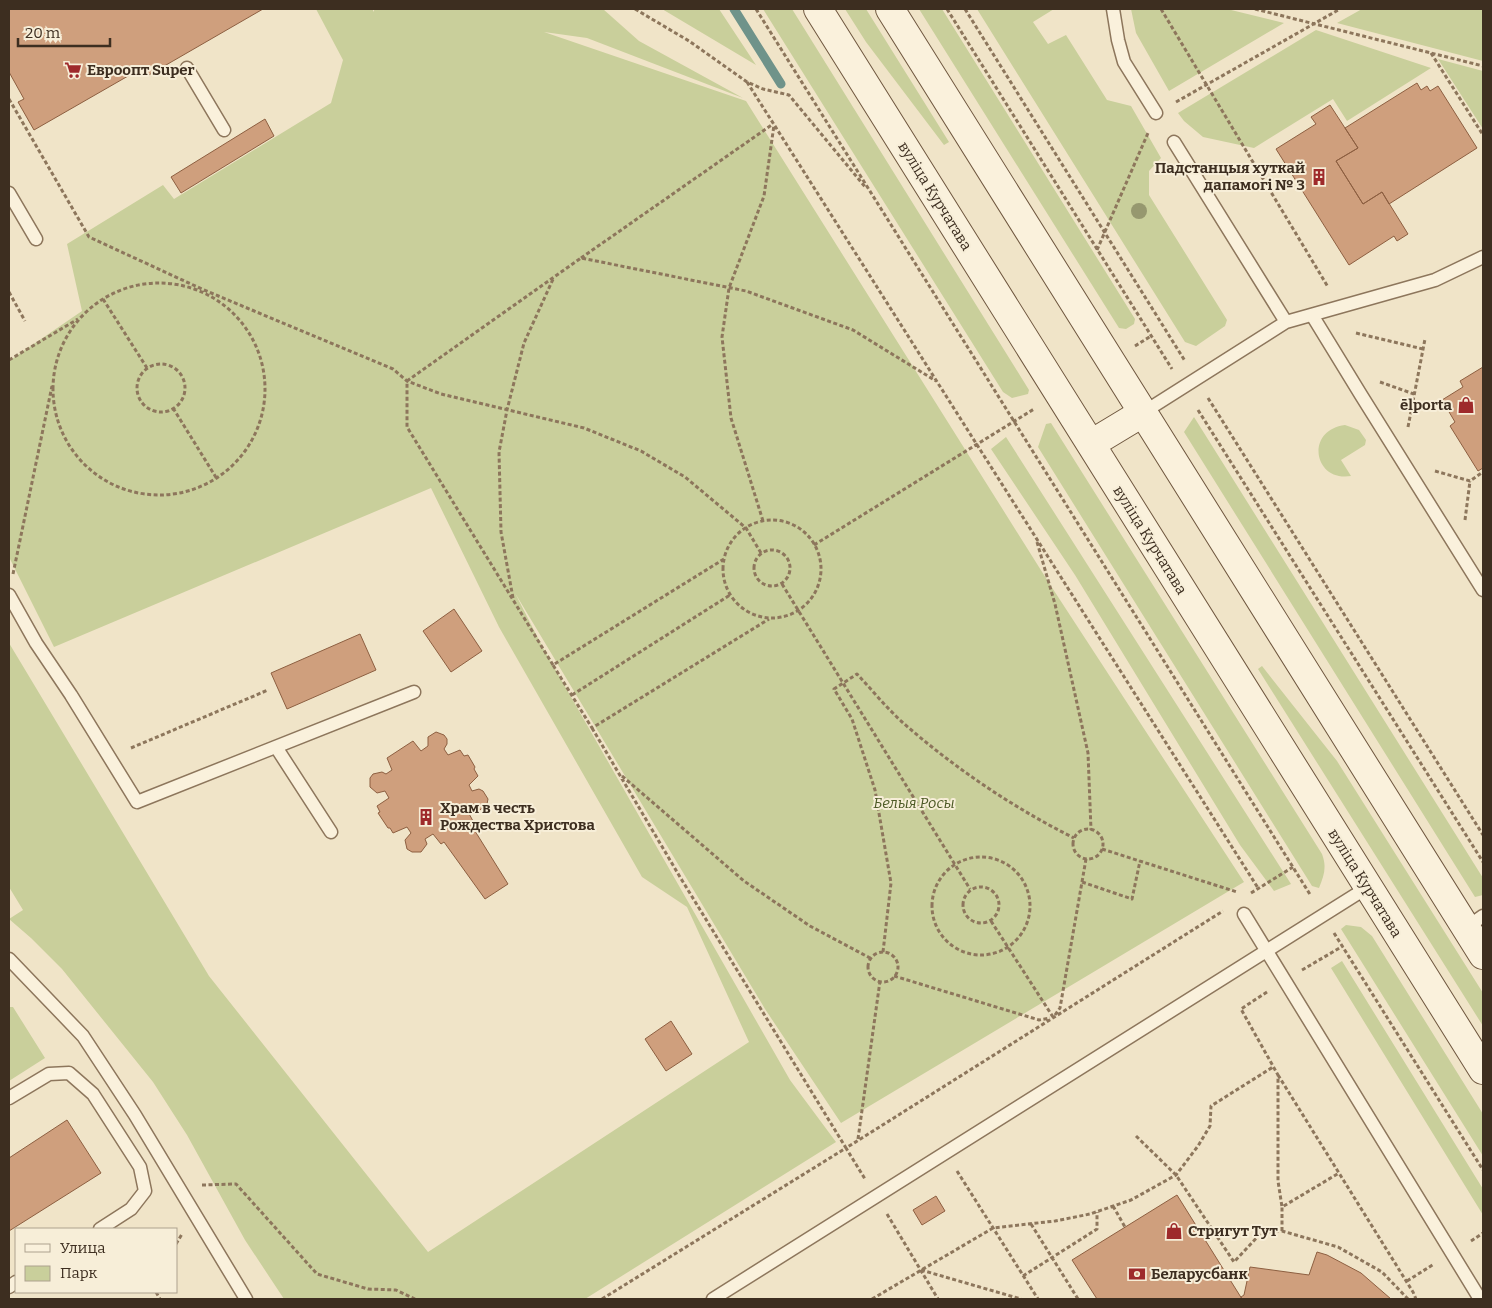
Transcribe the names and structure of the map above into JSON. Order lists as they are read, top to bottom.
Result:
{
  "streets": {
    "main road": ["вуліца Курчатава"]
  },
  "parks": ["Белыя Росы"],
  "places": {
    "supermarket": ["Евроопт Super"],
    "building": ["Падстанцыя хуткай дапамогі № 3", "Храм в честь Рождества Христова"],
    "shop": ["ēlporta", "Стригут Тут"],
    "bank": ["Беларусбанк"]
  },
  "legend": ["Улица", "Парк"],
  "scale_bar": "20 m"
}
